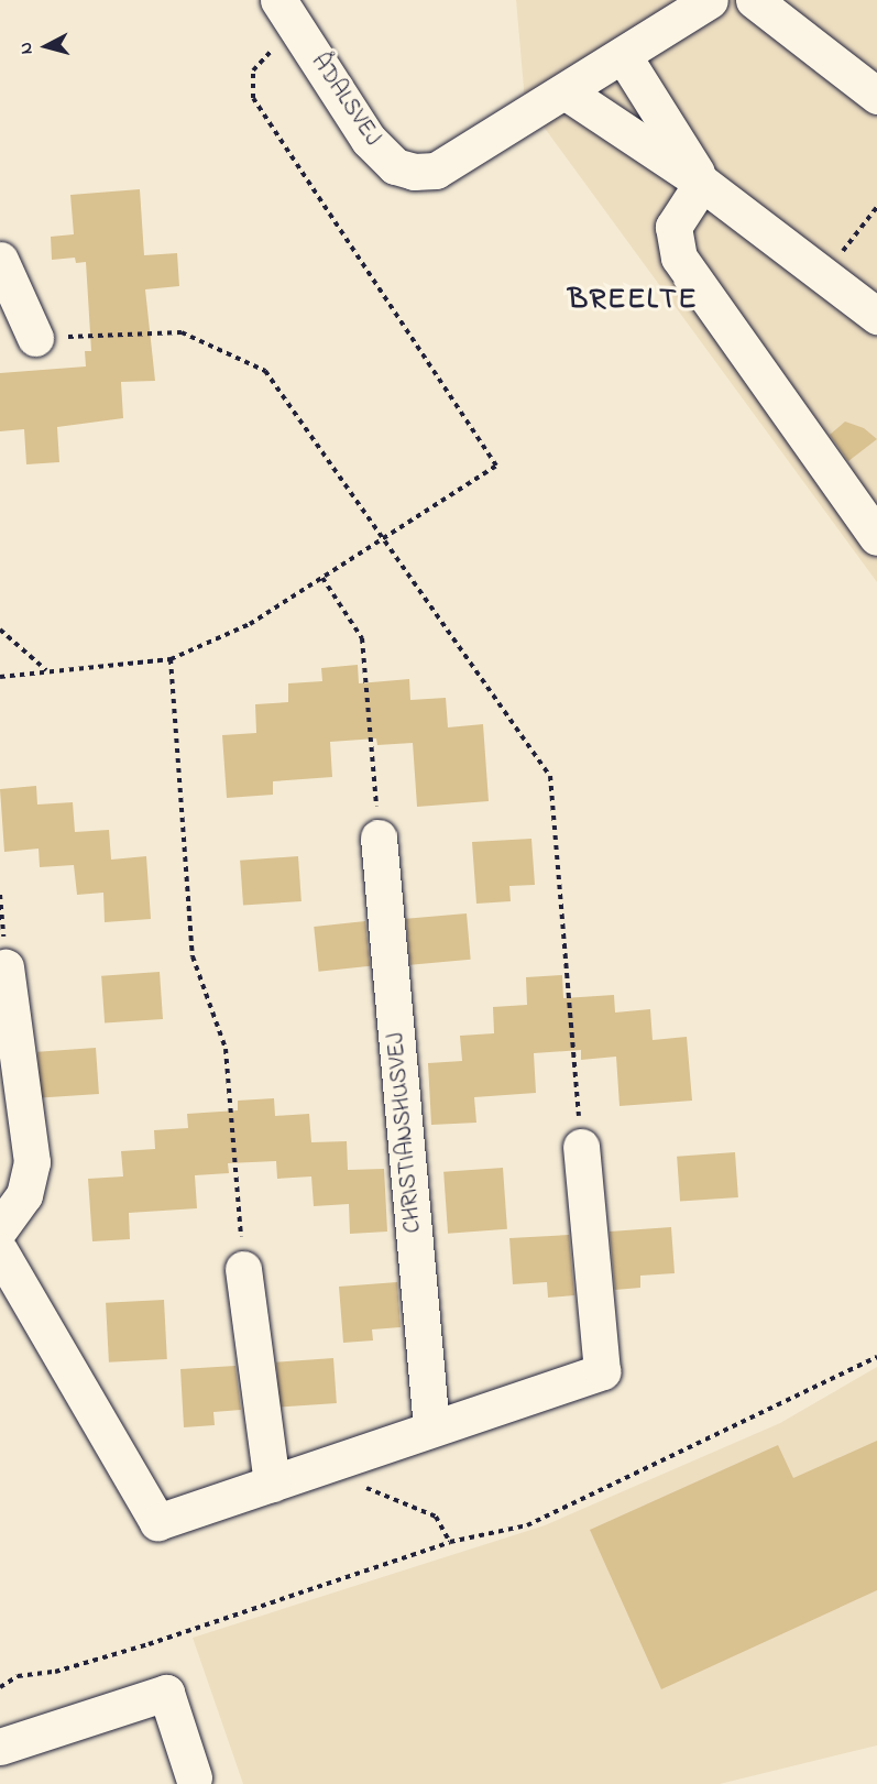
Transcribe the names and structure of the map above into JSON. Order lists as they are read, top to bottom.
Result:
{
  "streets": {
    "street": ["ÅDALSVEJ", "CHRISTIANSHUSVEJ"]
  },
  "districts": ["BREELTE"],
  "north": "left"
}
